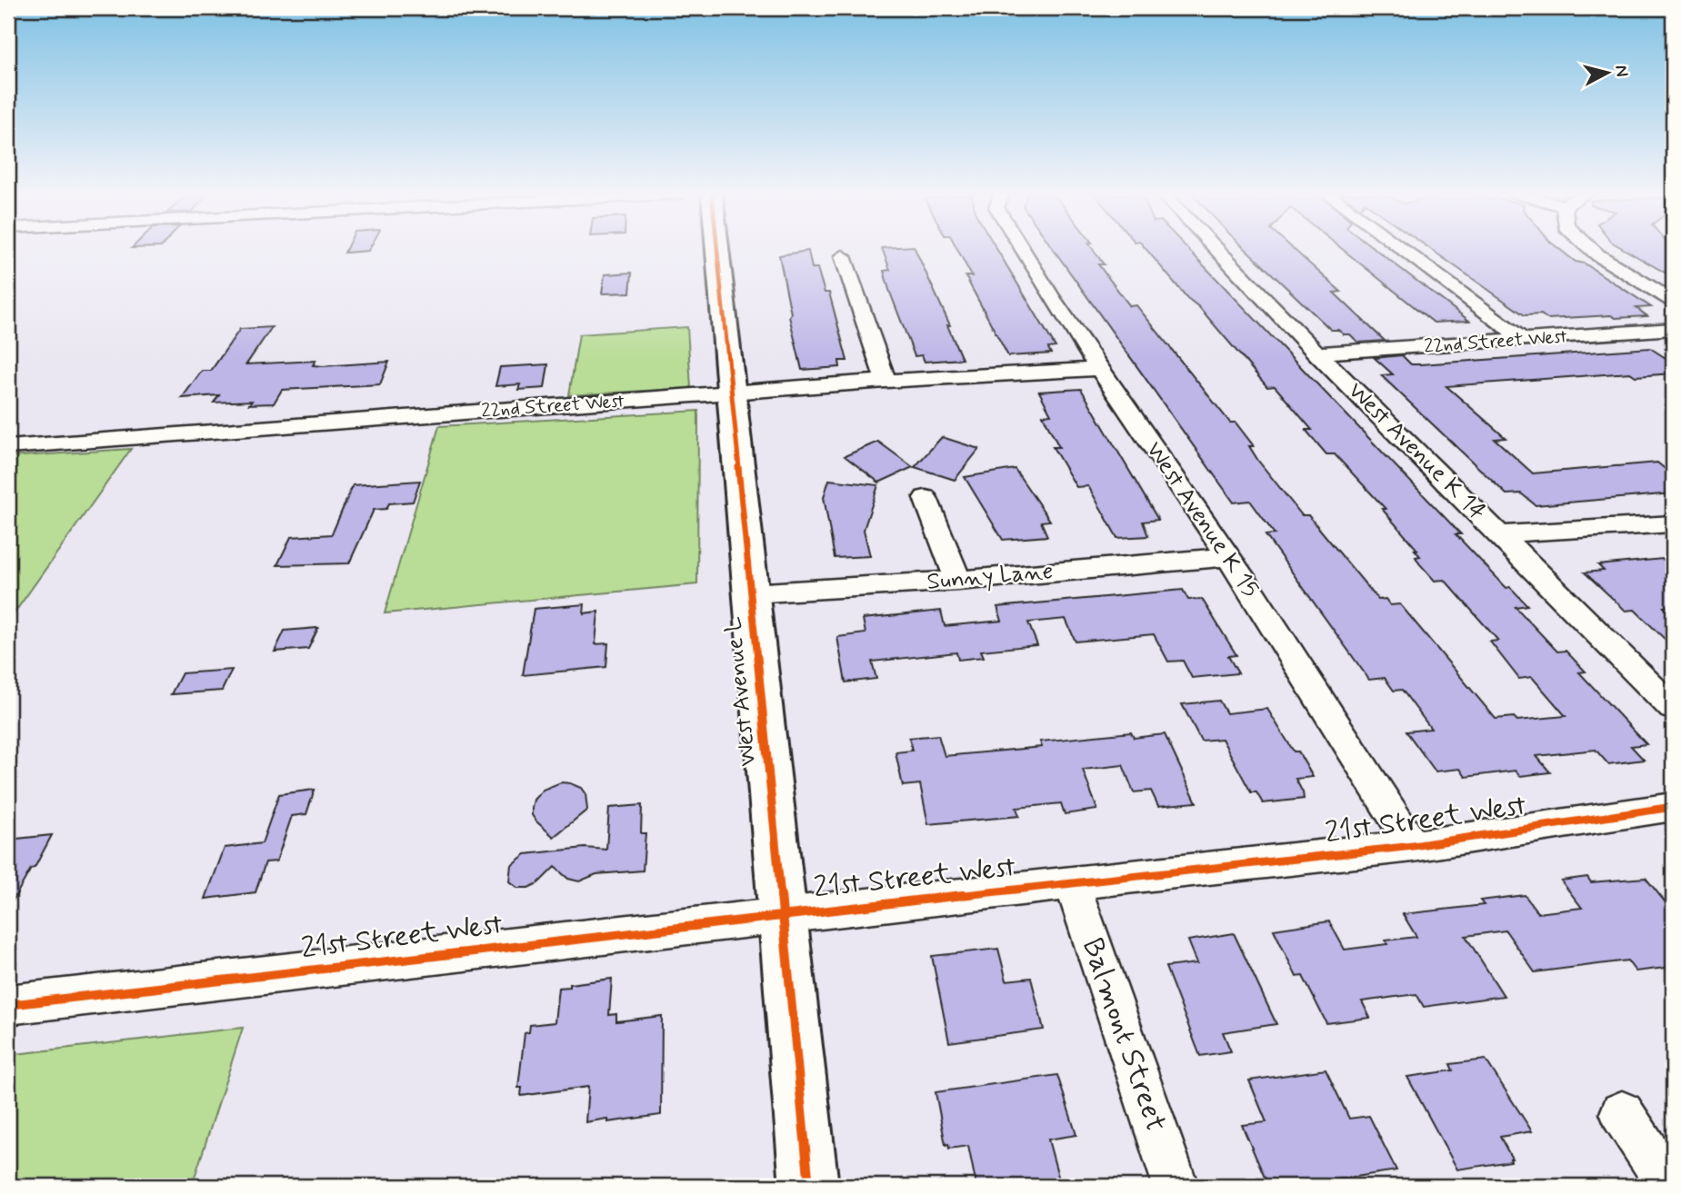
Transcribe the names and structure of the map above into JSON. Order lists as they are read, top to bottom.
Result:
{
  "streets": {
    "main road": ["West Avenue L"],
    "street": [
      "22nd Street West",
      "West Avenue K 14",
      "West Avenue K 15",
      "Sunny Lane",
      "21st Street West",
      "Balmont Street"
    ]
  },
  "crossings": [
    ["22nd Street West", "West Avenue K 14"],
    ["22nd Street West", "West Avenue K 15"],
    ["22nd Street West", "West Avenue L"],
    ["West Avenue K 15", "Sunny Lane"],
    ["West Avenue K 15", "21st Street West"],
    ["Sunny Lane", "West Avenue L"],
    ["West Avenue L", "21st Street West"],
    ["21st Street West", "Balmont Street"]
  ],
  "north": "right"
}
